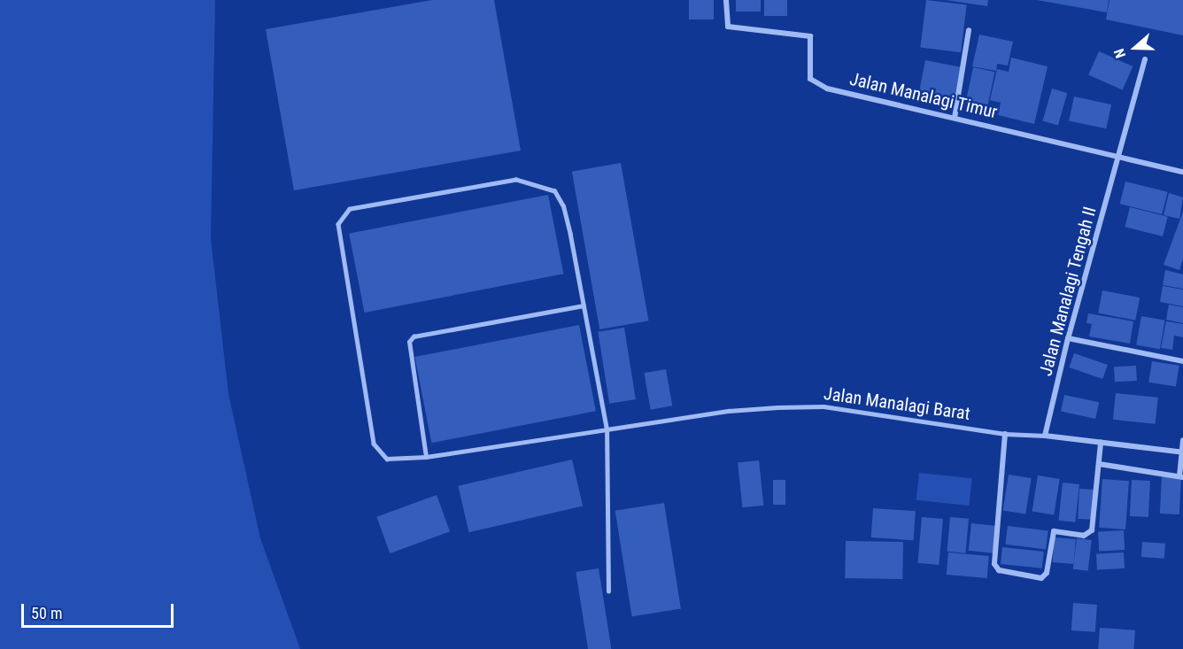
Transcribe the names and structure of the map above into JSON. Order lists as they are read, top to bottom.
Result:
{
  "streets": {
    "street": ["Jalan Manalagi Timur", "Jalan Manalagi Tengah II", "Jalan Manalagi Barat"]
  },
  "crossings": [
    ["Jalan Manalagi Timur", "Jalan Manalagi Tengah II"],
    ["Jalan Manalagi Tengah II", "Jalan Manalagi Barat"]
  ],
  "scale_bar": "50 m",
  "north": "left"
}
